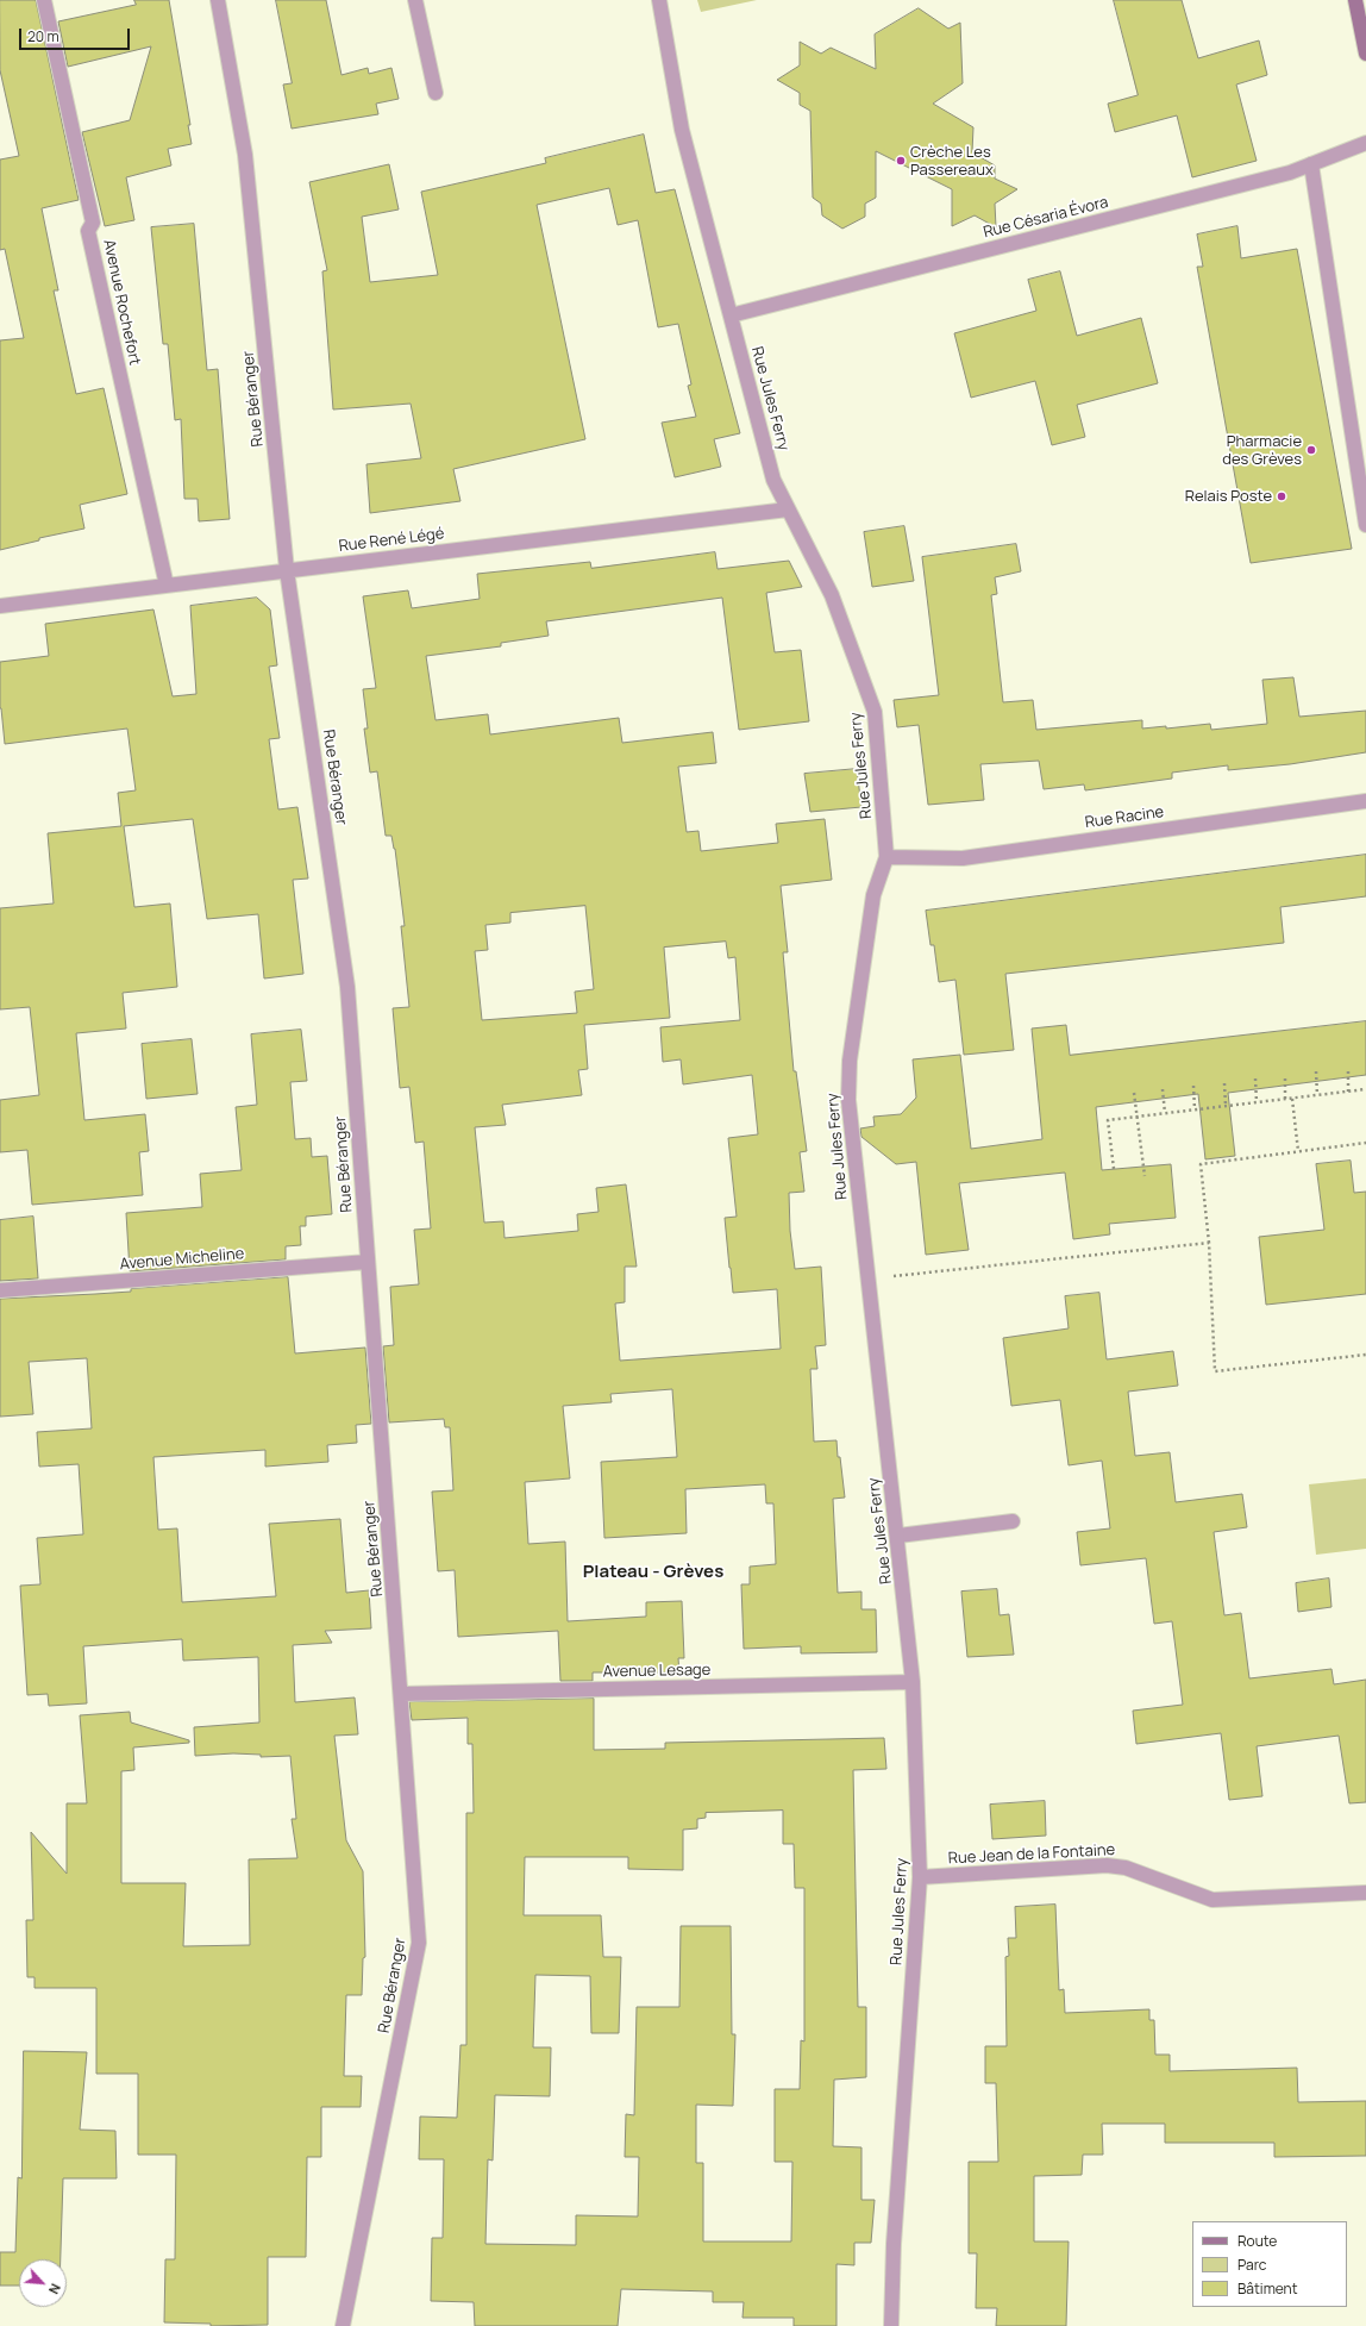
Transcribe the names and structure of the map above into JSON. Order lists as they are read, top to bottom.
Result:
{
  "streets": {
    "street": [
      "Rue Césaria Évora",
      "Avenue Rochefort",
      "Rue Béranger",
      "Rue Jules Ferry",
      "Rue René Légé",
      "Rue Racine",
      "Avenue Micheline",
      "Avenue Lesage",
      "Rue Jean de la Fontaine"
    ]
  },
  "crossings": [
    ["Rue Césaria Évora", "Rue Jules Ferry"],
    ["Avenue Rochefort", "Rue René Légé"],
    ["Rue Béranger", "Rue René Légé"],
    ["Rue Béranger", "Avenue Micheline"],
    ["Rue Béranger", "Avenue Lesage"],
    ["Rue Jules Ferry", "Rue René Légé"],
    ["Rue Jules Ferry", "Rue Racine"],
    ["Rue Jules Ferry", "Avenue Lesage"],
    ["Rue Jules Ferry", "Rue Jean de la Fontaine"]
  ],
  "districts": ["Plateau - Grèves"],
  "places": ["Crèche Les Passereaux", "Pharmacie des Grèves", "Relais Poste"],
  "legend": ["Route", "Parc", "Bâtiment"],
  "scale_bar": "20 m",
  "north": "bottom right"
}
